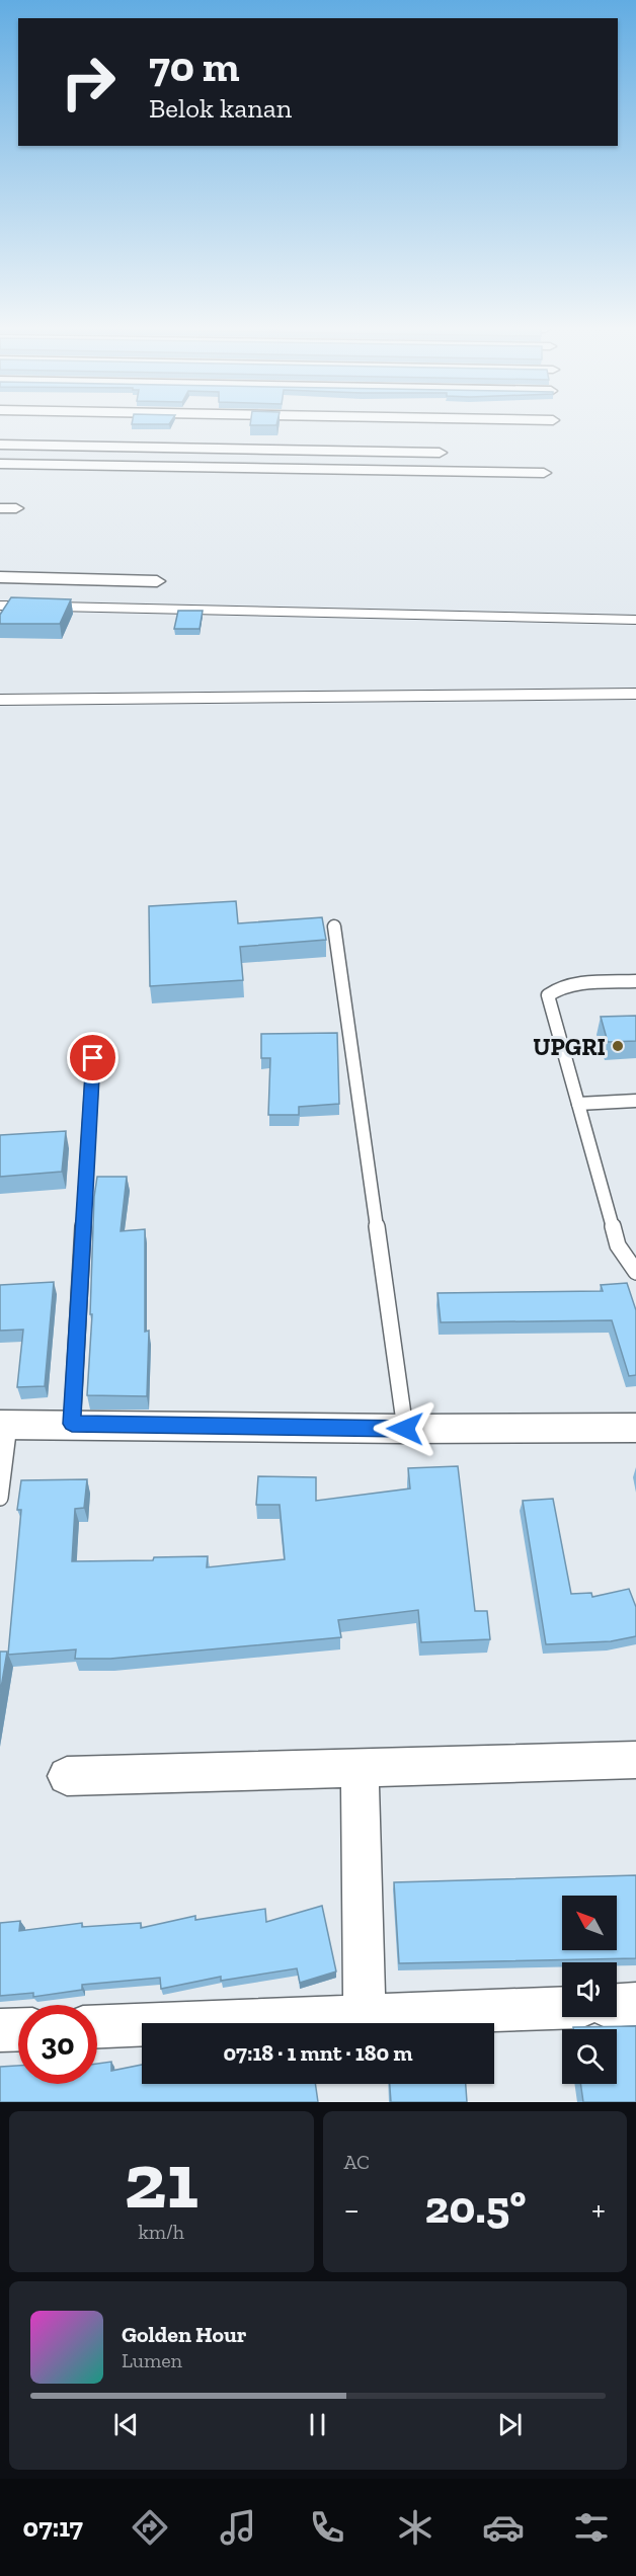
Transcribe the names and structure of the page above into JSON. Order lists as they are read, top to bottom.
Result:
{
  "places": ["UPGRI"],
  "north": "top left",
  "page": {
    "turn": ["70 m", "Belok kanan"],
    "limit": "30",
    "trip": "07:18 · 1 mnt · 180 m",
    "tile": [
      ["21", "km/h"],
      "AC"
    ],
    "heat": ["−", "20.5°", "+"],
    "song": ["Golden Hour", "Lumen"],
    "tabs": "07:17"
  }
}
